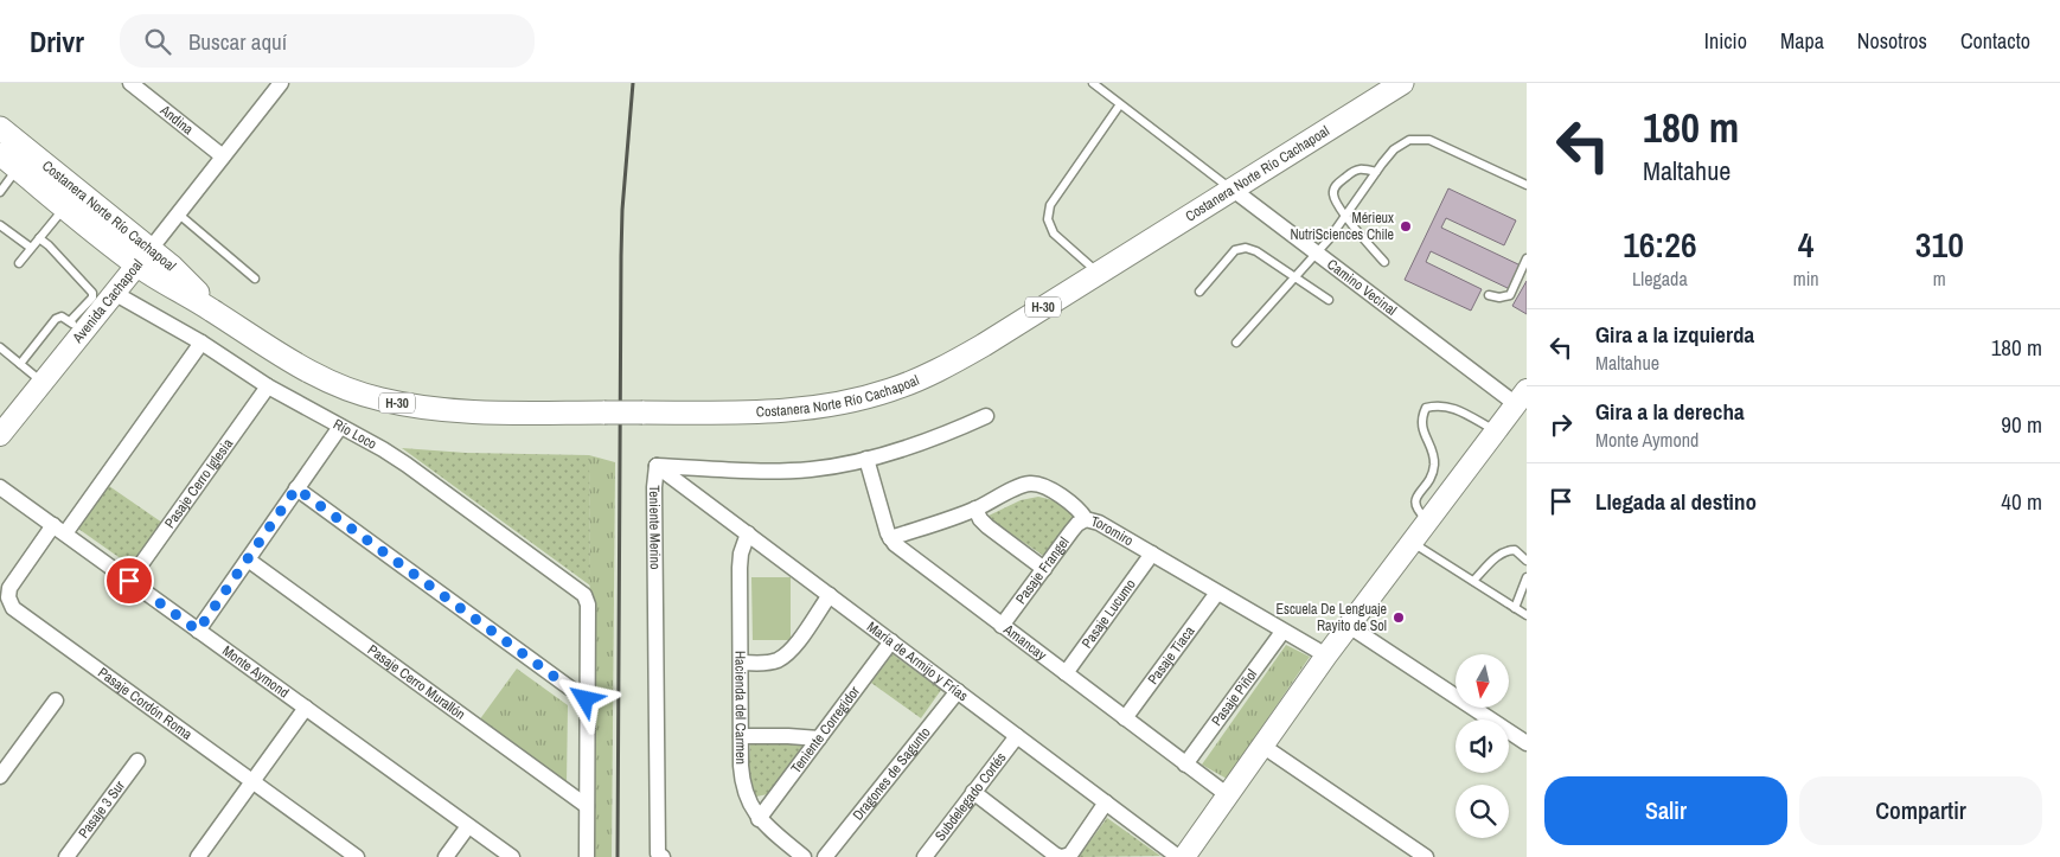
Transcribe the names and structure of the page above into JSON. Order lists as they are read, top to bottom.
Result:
{
  "streets": {
    "main road": ["Costanera Norte Río Cachapoal", "Avenida Cachapoal", "H-30"],
    "street": [
      "Andina",
      "Camino Vecinal",
      "Río Loco",
      "Pasaje Cerro Iglesia",
      "Teniente Merino",
      "Toromiro",
      "Pasaje Frangel",
      "Pasaje Lucumo",
      "Amancay",
      "Pasaje Tiaca",
      "María de Armijo y Frías",
      "Monte Aymond",
      "Pasaje Cerro Murallón",
      "Pasaje Piñol",
      "Pasaje Cordón Roma",
      "Hacienda del Carmen",
      "Teniente Corregidor",
      "Dragones de Sagunto",
      "Subdelegado Cortés",
      "Pasaje 3 Sur"
    ]
  },
  "crossings": [
    ["Andina", "Avenida Cachapoal"],
    ["Costanera Norte Río Cachapoal", "Camino Vecinal"],
    ["Costanera Norte Río Cachapoal", "Avenida Cachapoal"],
    ["Avenida Cachapoal", "Río Loco"],
    ["Río Loco", "Pasaje Cerro Iglesia"],
    ["Río Loco", "Pasaje Cordón Roma"],
    ["Pasaje Cerro Iglesia", "Monte Aymond"],
    ["Teniente Merino", "María de Armijo y Frías"],
    ["Toromiro", "Pasaje Frangel"],
    ["Toromiro", "Pasaje Lucumo"],
    ["Toromiro", "Amancay"],
    ["Toromiro", "Pasaje Tiaca"],
    ["Toromiro", "Pasaje Piñol"],
    ["Pasaje Frangel", "Amancay"],
    ["Pasaje Lucumo", "Amancay"],
    ["Amancay", "Pasaje Tiaca"],
    ["Amancay", "Pasaje Piñol"],
    ["María de Armijo y Frías", "Hacienda del Carmen"],
    ["María de Armijo y Frías", "Teniente Corregidor"],
    ["María de Armijo y Frías", "Dragones de Sagunto"],
    ["María de Armijo y Frías", "Subdelegado Cortés"],
    ["Monte Aymond", "Pasaje Cordón Roma"],
    ["Hacienda del Carmen", "Teniente Corregidor"]
  ],
  "places": ["Mérieux NutriSciences Chile", "Escuela De Lenguaje Rayito de Sol"],
  "north": "bottom",
  "page": {
    "header": "Drivr",
    "search": "Buscar aquí",
    "nav": [
      "Inicio",
      "Mapa",
      "Nosotros",
      "Contacto"
    ],
    "turn": ["180 m", "Maltahue"],
    "eta": [
      "16:26",
      "Llegada",
      "4",
      "min",
      "310",
      "m"
    ],
    "list": [
      {
        "name": "Gira a la izquierda",
        "note": "Maltahue",
        "value": "180 m"
      },
      {
        "name": "Gira a la derecha",
        "note": "Monte Aymond",
        "value": "90 m"
      },
      {
        "name": "Llegada al destino",
        "value": "40 m"
      }
    ],
    "buttons": ["Salir", "Compartir"]
  }
}
